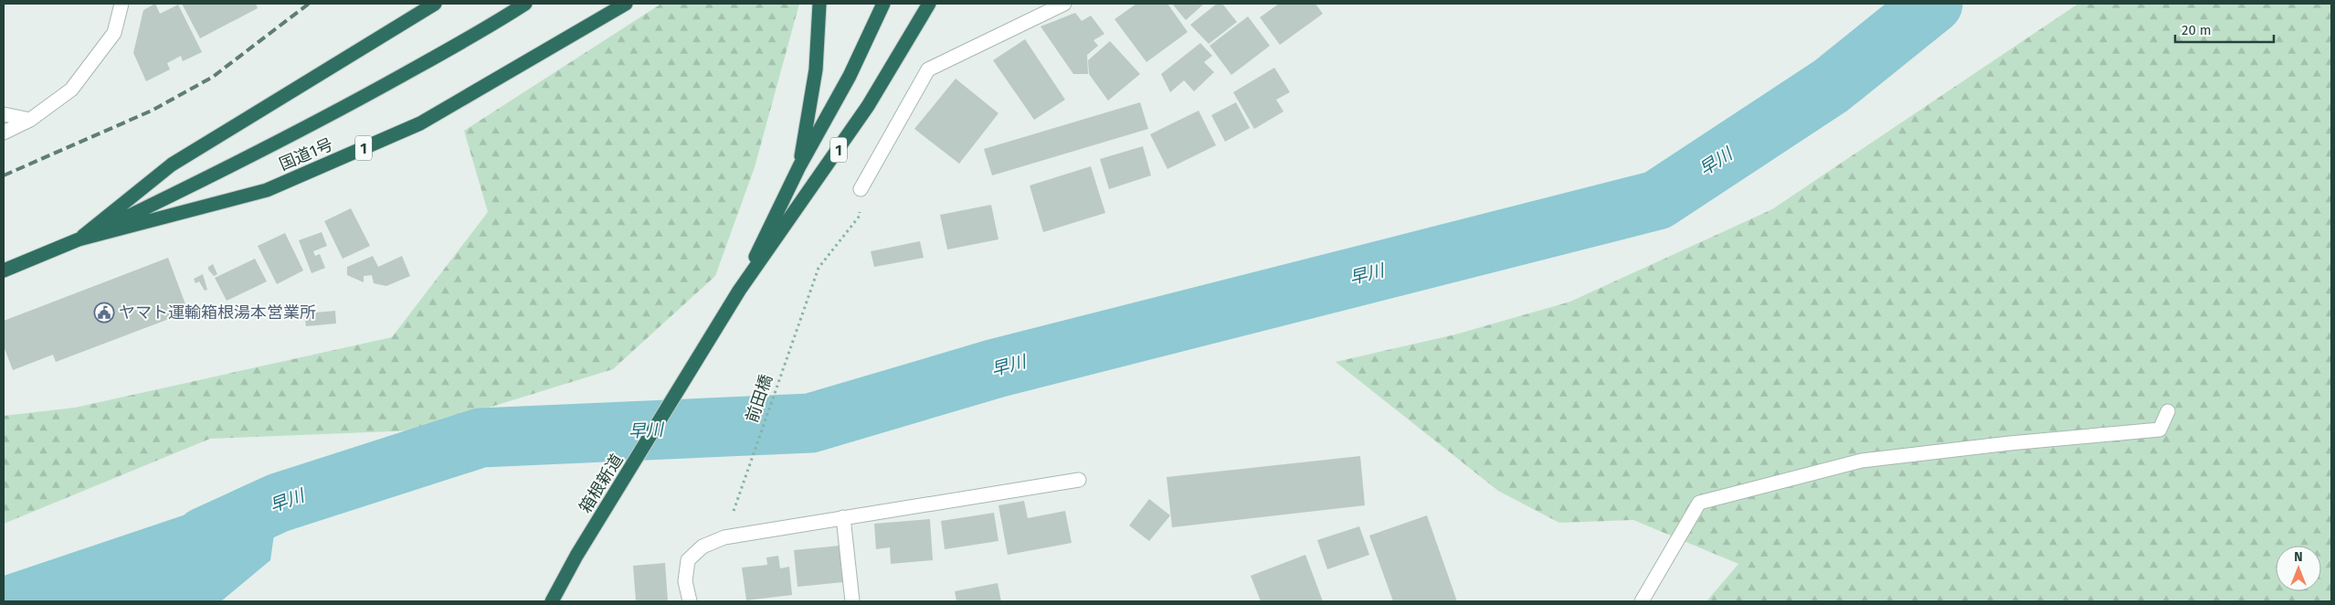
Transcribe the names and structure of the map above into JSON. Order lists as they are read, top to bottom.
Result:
{
  "streets": {
    "highway": ["1", "国道1号", "箱根新道"],
    "path": ["前田橋"]
  },
  "crossings": [
    ["1", "国道1号"],
    ["1", "箱根新道"]
  ],
  "water": ["早川"],
  "places": {
    "public building": ["ヤマト運輸箱根湯本営業所"]
  },
  "scale_bar": "20 m",
  "north": "top"
}
